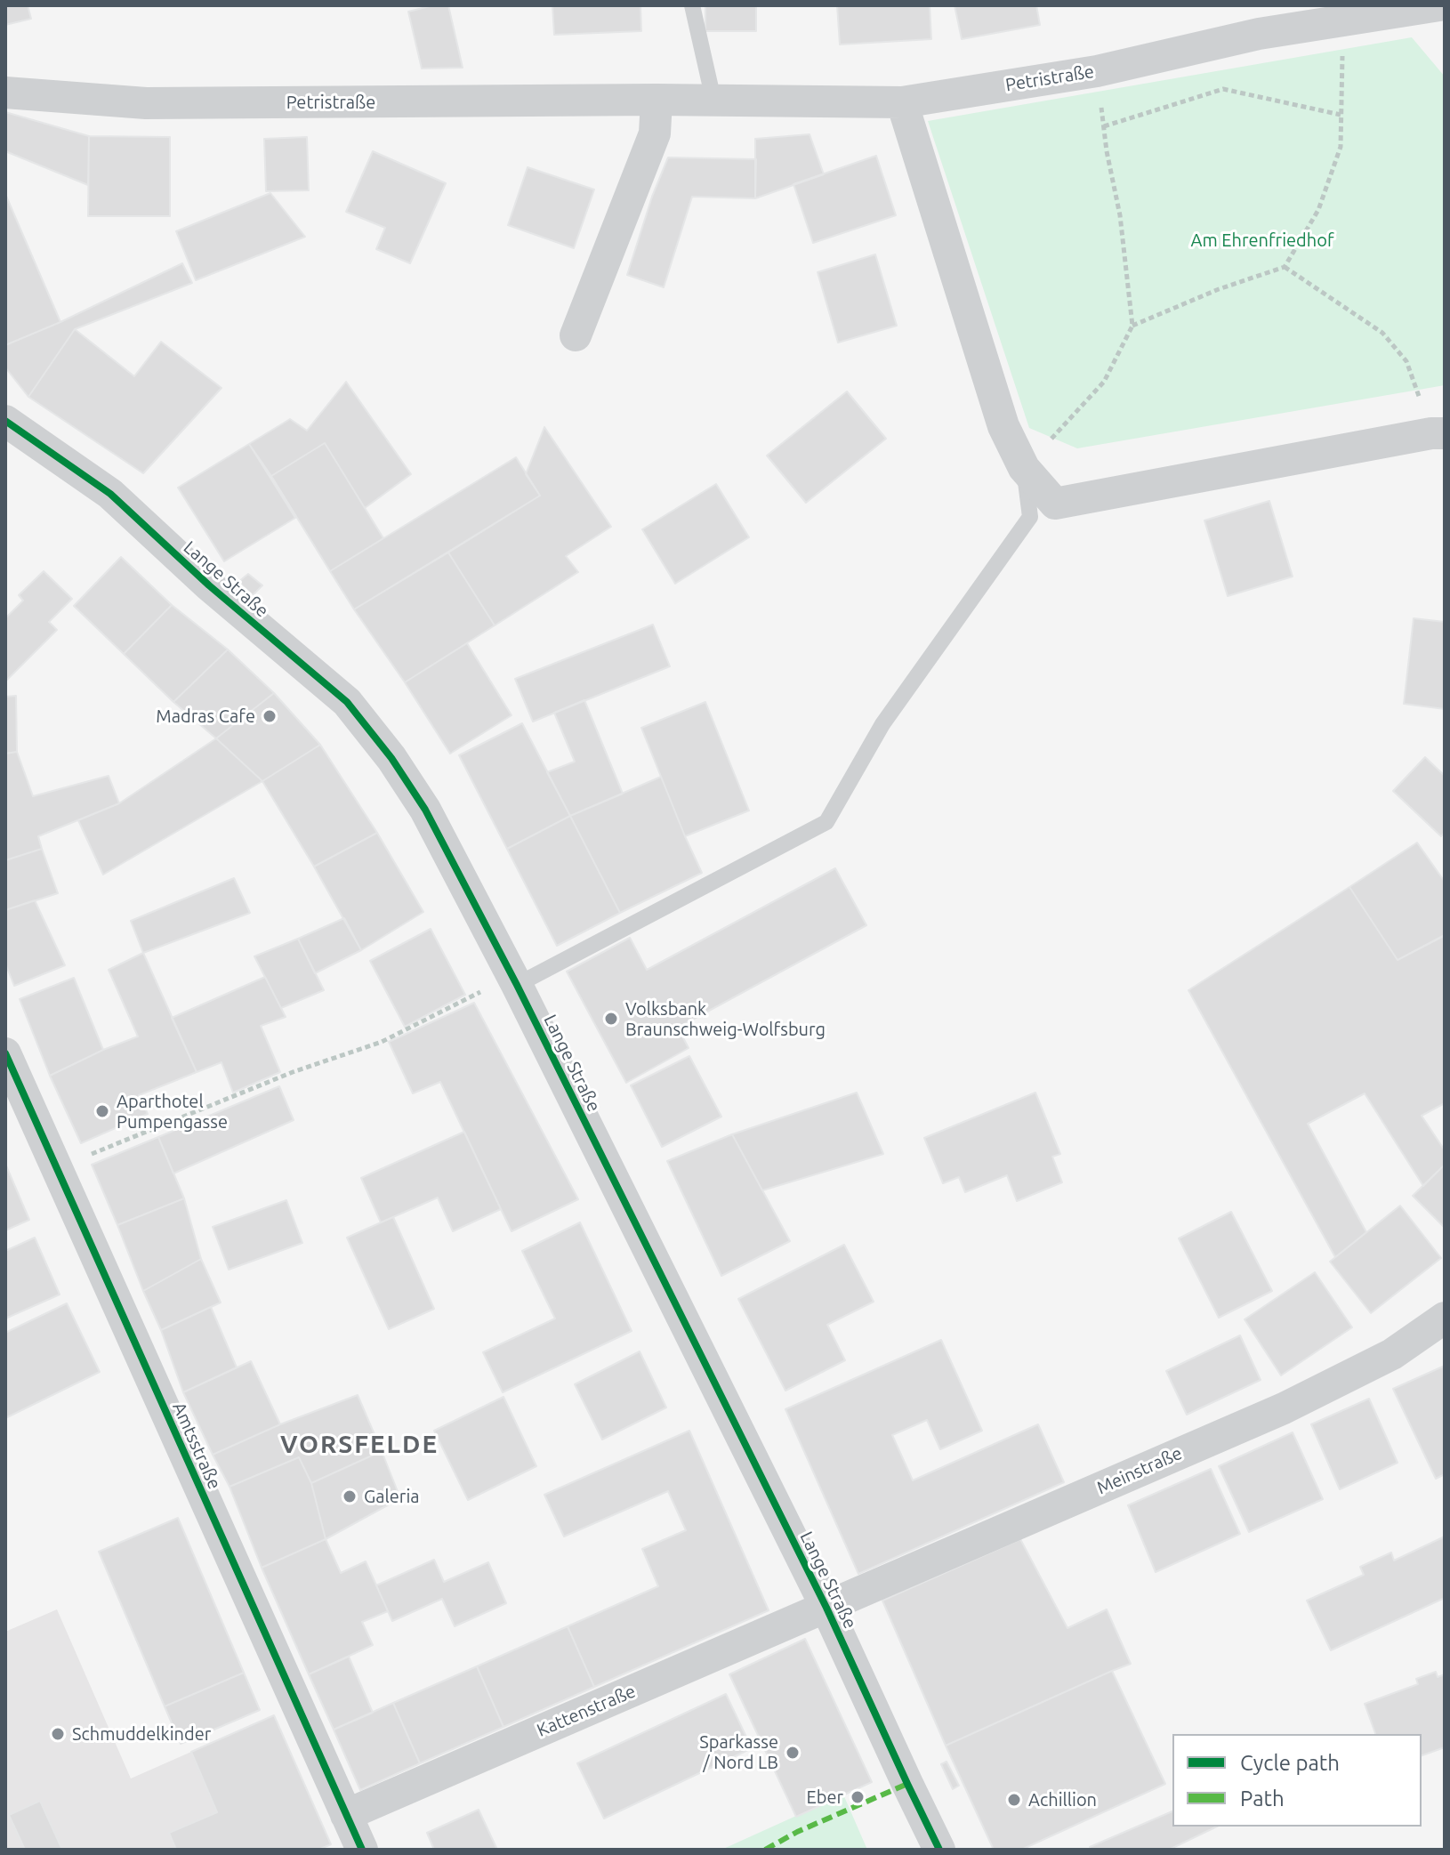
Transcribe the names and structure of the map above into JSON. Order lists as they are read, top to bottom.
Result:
{
  "streets": {
    "street": [
      "Petristraße",
      "Lange Straße",
      "Amtsstraße",
      "Meinstraße",
      "Kattenstraße"
    ]
  },
  "crossings": [
    ["Lange Straße", "Meinstraße"],
    ["Lange Straße", "Kattenstraße"],
    ["Amtsstraße", "Kattenstraße"],
    ["Meinstraße", "Kattenstraße"]
  ],
  "districts": ["VORSFELDE"],
  "parks": ["Am Ehrenfriedhof"],
  "places": [
    "Madras Cafe",
    "Volksbank Braunschweig-Wolfsburg",
    "Aparthotel Pumpengasse",
    "Galeria",
    "Schmuddelkinder",
    "Sparkasse / Nord LB",
    "Eber",
    "Achillion"
  ],
  "legend": ["Cycle path", "Path"]
}
